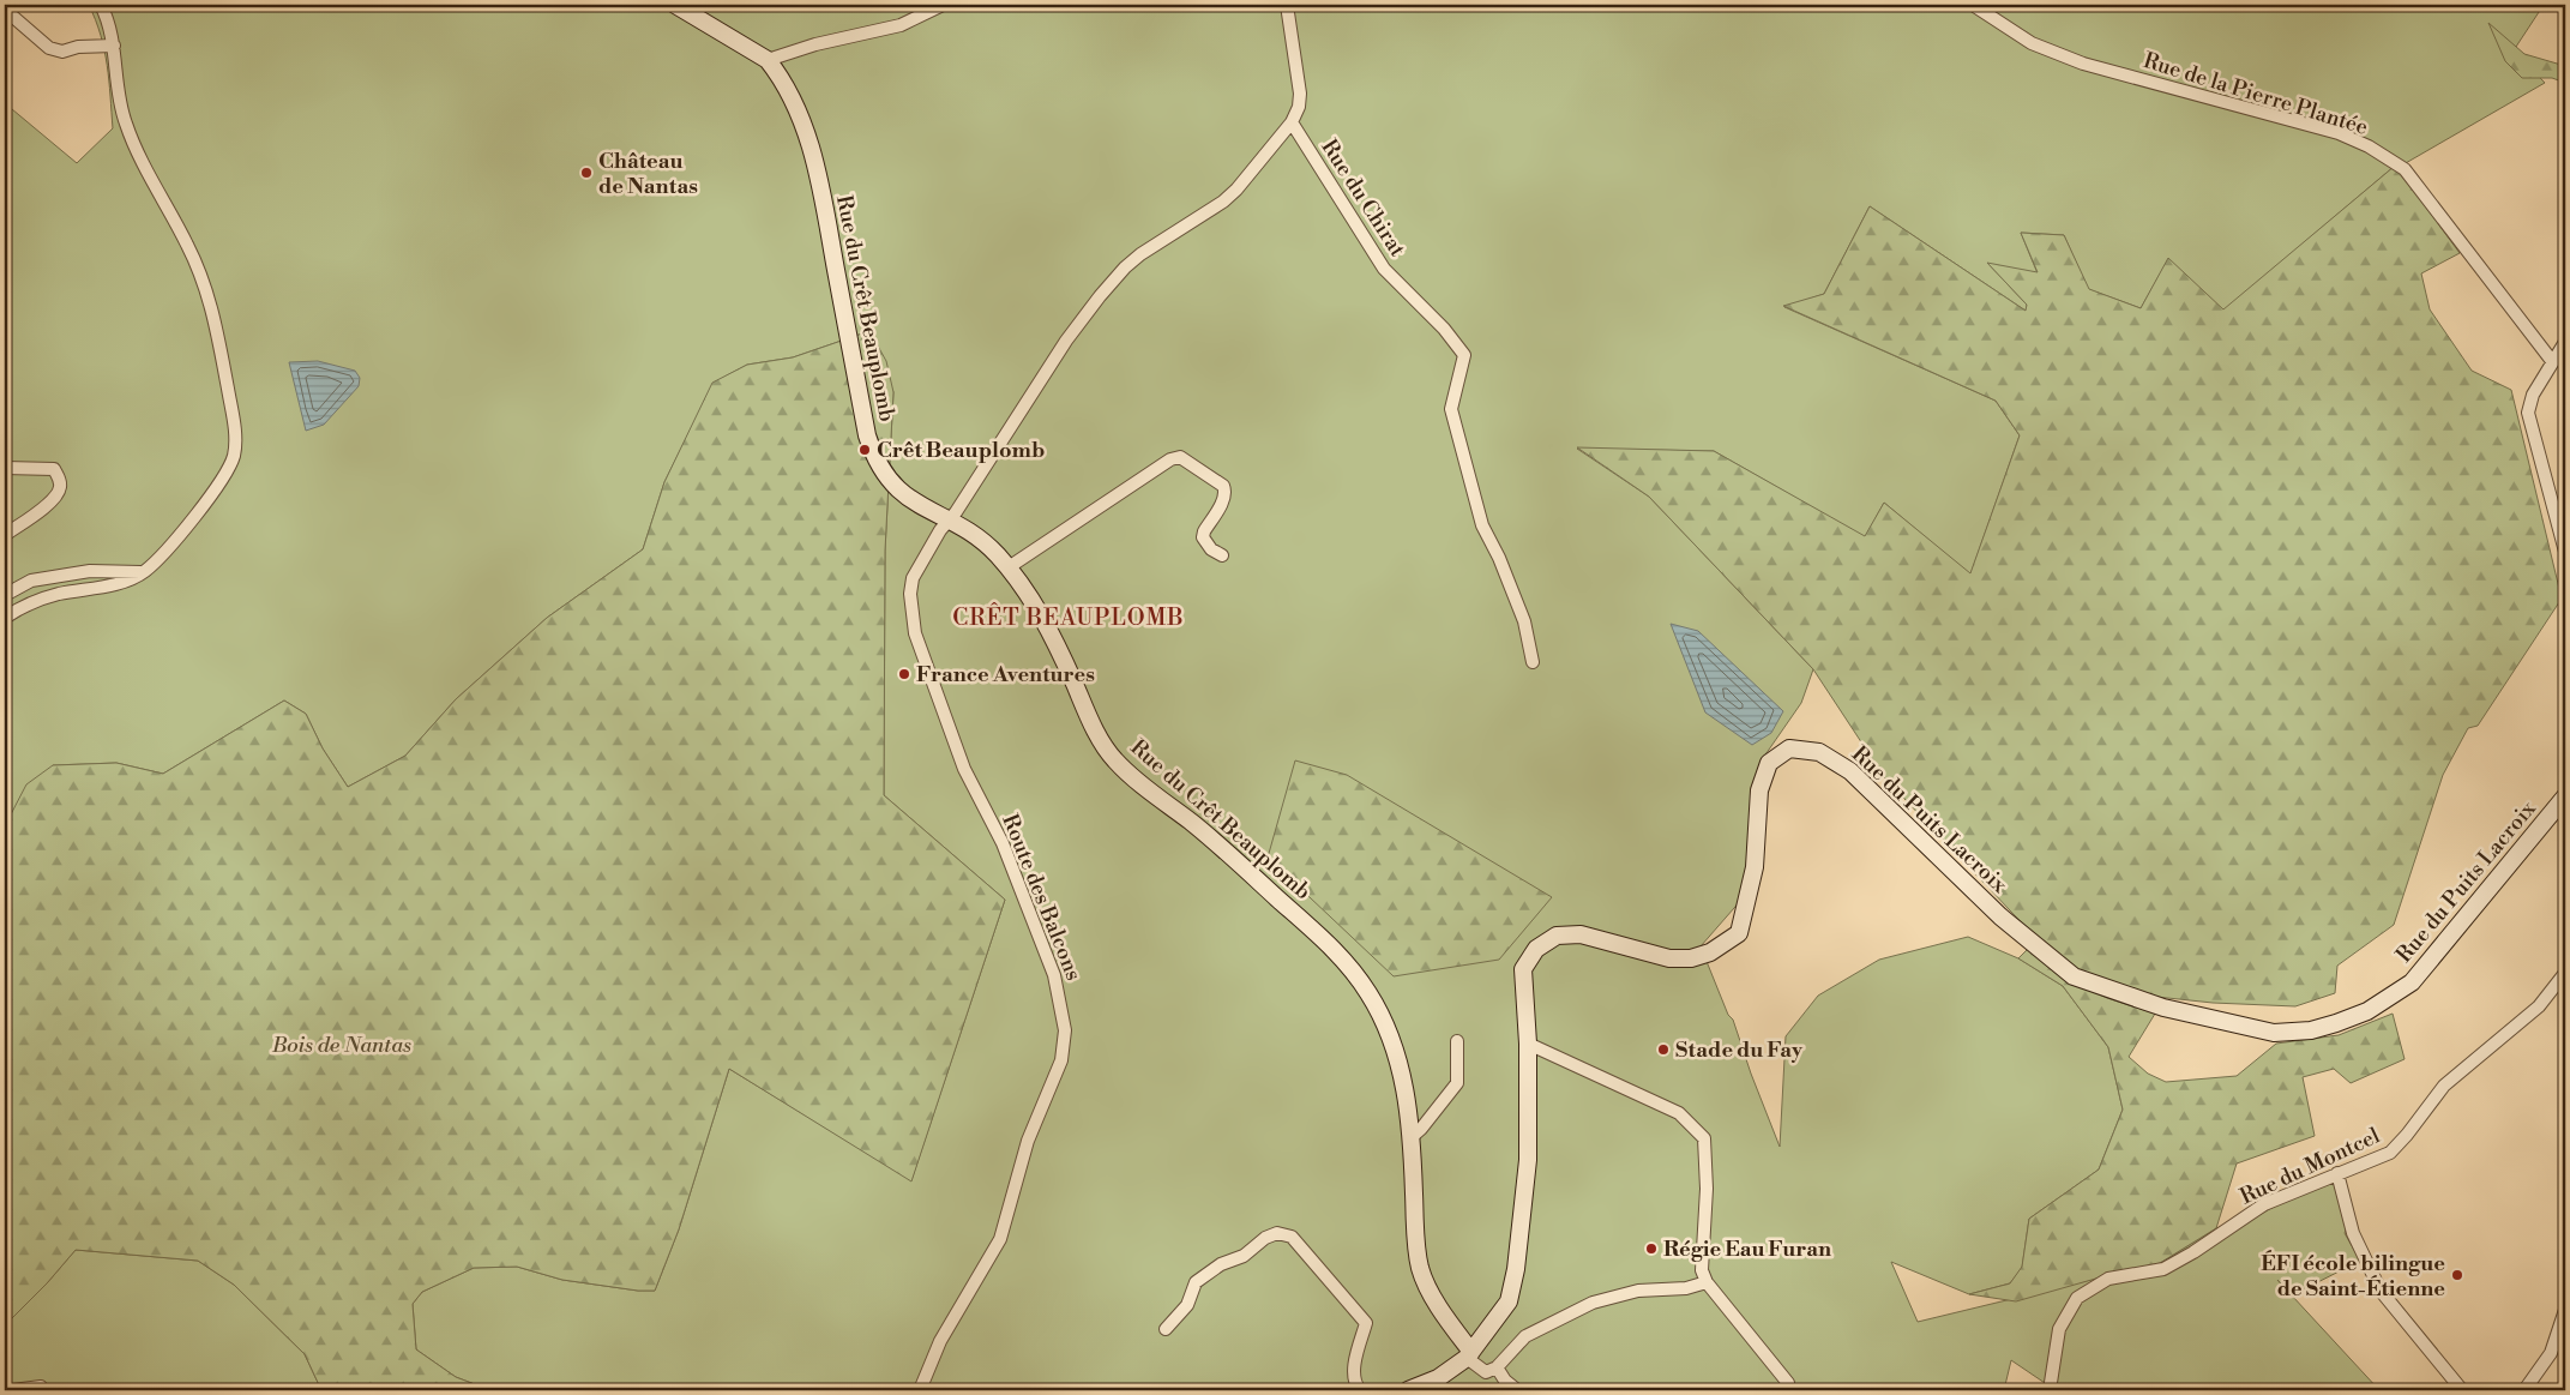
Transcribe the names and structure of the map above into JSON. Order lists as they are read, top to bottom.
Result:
{
  "streets": {
    "street": [
      "Rue de la Pierre Plantée",
      "Rue du Chirat",
      "Rue du Crêt Beauplomb",
      "Rue du Puits Lacroix",
      "Route des Balcons",
      "Rue du Montcel"
    ]
  },
  "crossings": [
    ["Rue du Chirat", "Route des Balcons"],
    ["Rue du Crêt Beauplomb", "Rue du Puits Lacroix"],
    ["Rue du Crêt Beauplomb", "Route des Balcons"]
  ],
  "districts": ["CRÊT BEAUPLOMB"],
  "parks": ["Bois de Nantas"],
  "places": [
    "Château de Nantas",
    "Crêt Beauplomb",
    "France Aventures",
    "Stade du Fay",
    "Régie Eau Furan",
    "ÉFI école bilingue de Saint-Étienne"
  ]
}
